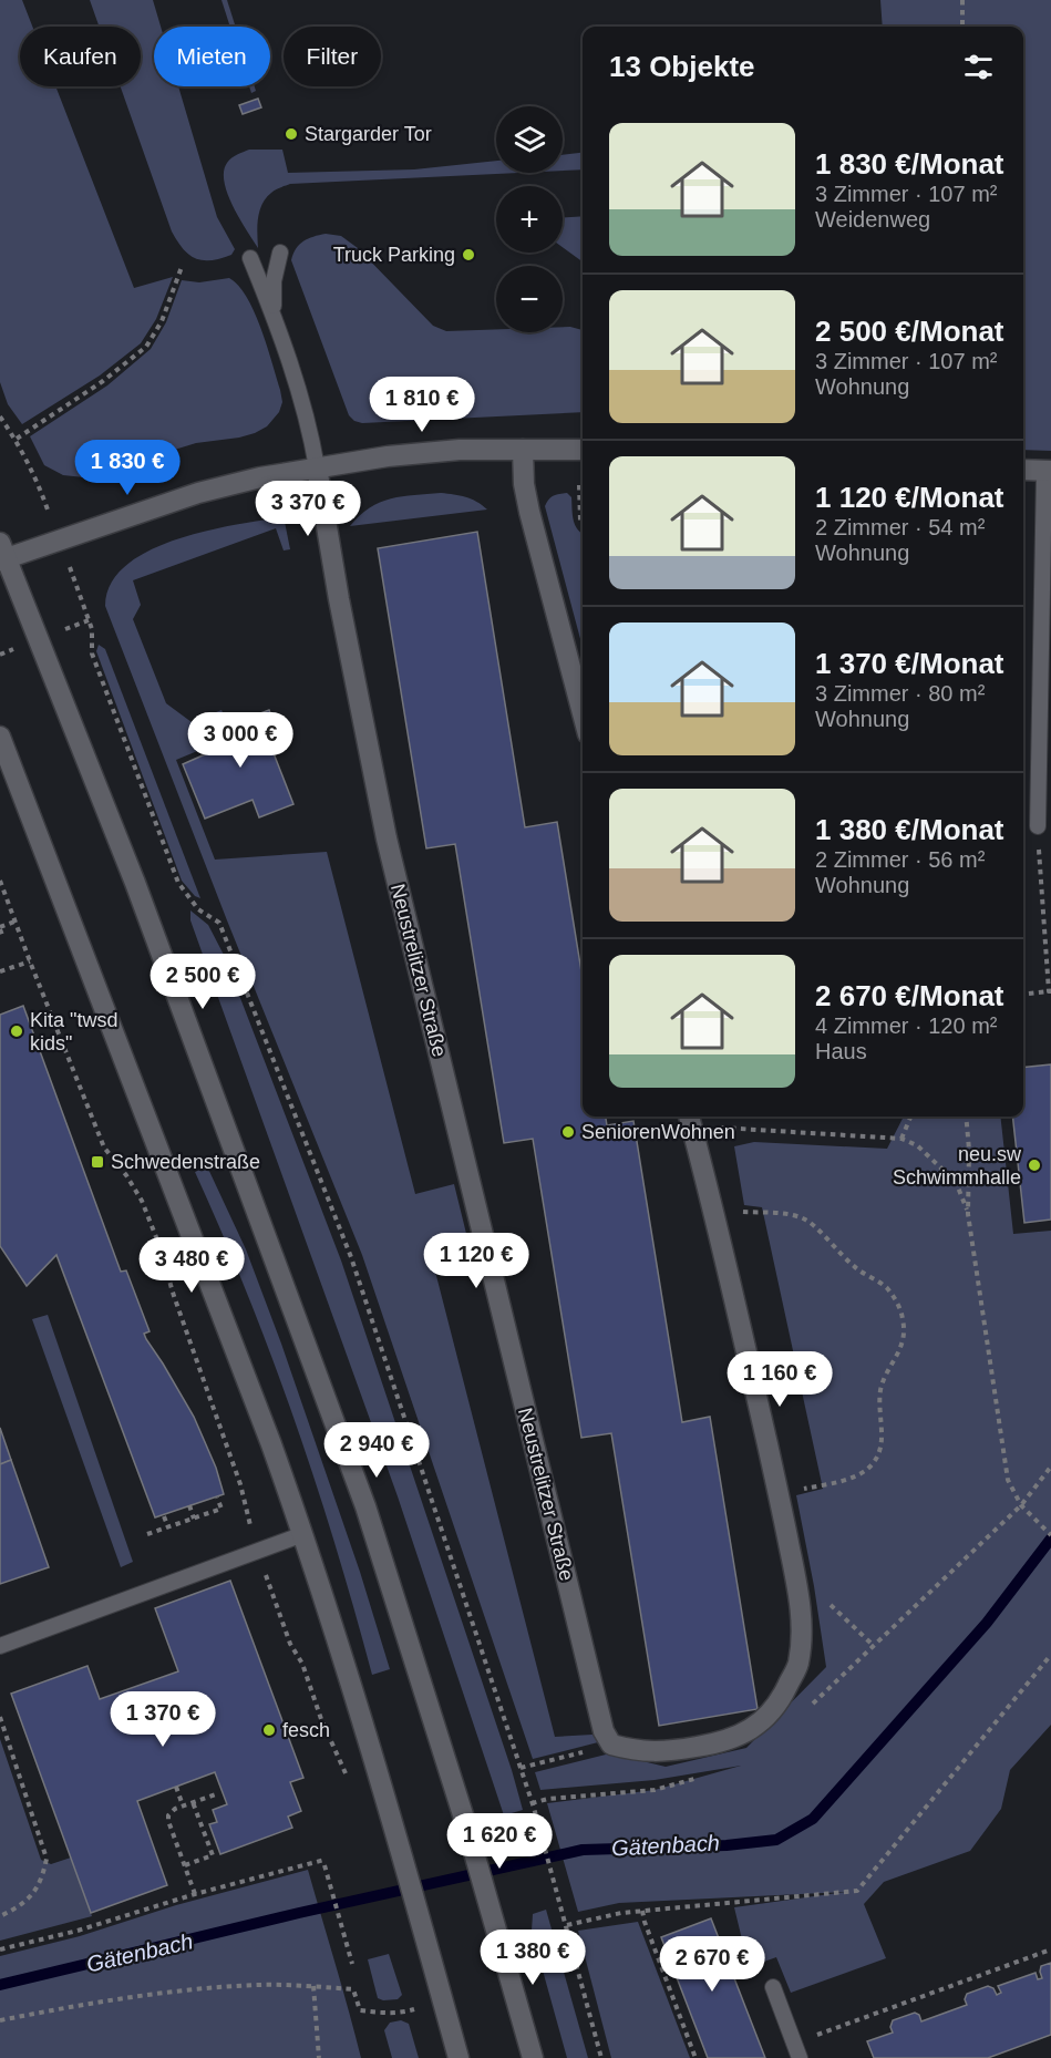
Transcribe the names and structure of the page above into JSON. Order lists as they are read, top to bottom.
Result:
{
  "streets": {
    "street": ["Neustrelitzer Straße"]
  },
  "water": ["Gätenbach"],
  "places": {
    "other": [
      "Stargarder Tor",
      "Truck Parking",
      "Kita \"twsd kids\"",
      "SeniorenWohnen",
      "neu.sw Schwimmhalle",
      "fesch"
    ],
    "transit": ["Schwedenstraße"]
  },
  "page": {
    "chip": ["Kaufen", "Mieten", "Filter"],
    "heading": "13 Objekte",
    "map_buttons": ["+", "−"],
    "list": [
      {
        "name": "1 830 €/Monat",
        "note": "3 Zimmer · 107 m² · Weidenweg"
      },
      {
        "name": "2 500 €/Monat",
        "note": "3 Zimmer · 107 m² · Wohnung"
      },
      {
        "name": "1 120 €/Monat",
        "note": "2 Zimmer · 54 m² · Wohnung"
      },
      {
        "name": "1 370 €/Monat",
        "note": "3 Zimmer · 80 m² · Wohnung"
      },
      {
        "name": "1 380 €/Monat",
        "note": "2 Zimmer · 56 m² · Wohnung"
      },
      {
        "name": "2 670 €/Monat",
        "note": "4 Zimmer · 120 m² · Haus"
      }
    ],
    "price": [
      "1 810 €",
      "1 830 €",
      "3 370 €",
      "3 000 €",
      "2 500 €",
      "1 120 €",
      "3 480 €",
      "1 160 €",
      "2 940 €",
      "1 370 €",
      "1 620 €",
      "1 380 €",
      "2 670 €"
    ]
  }
}
